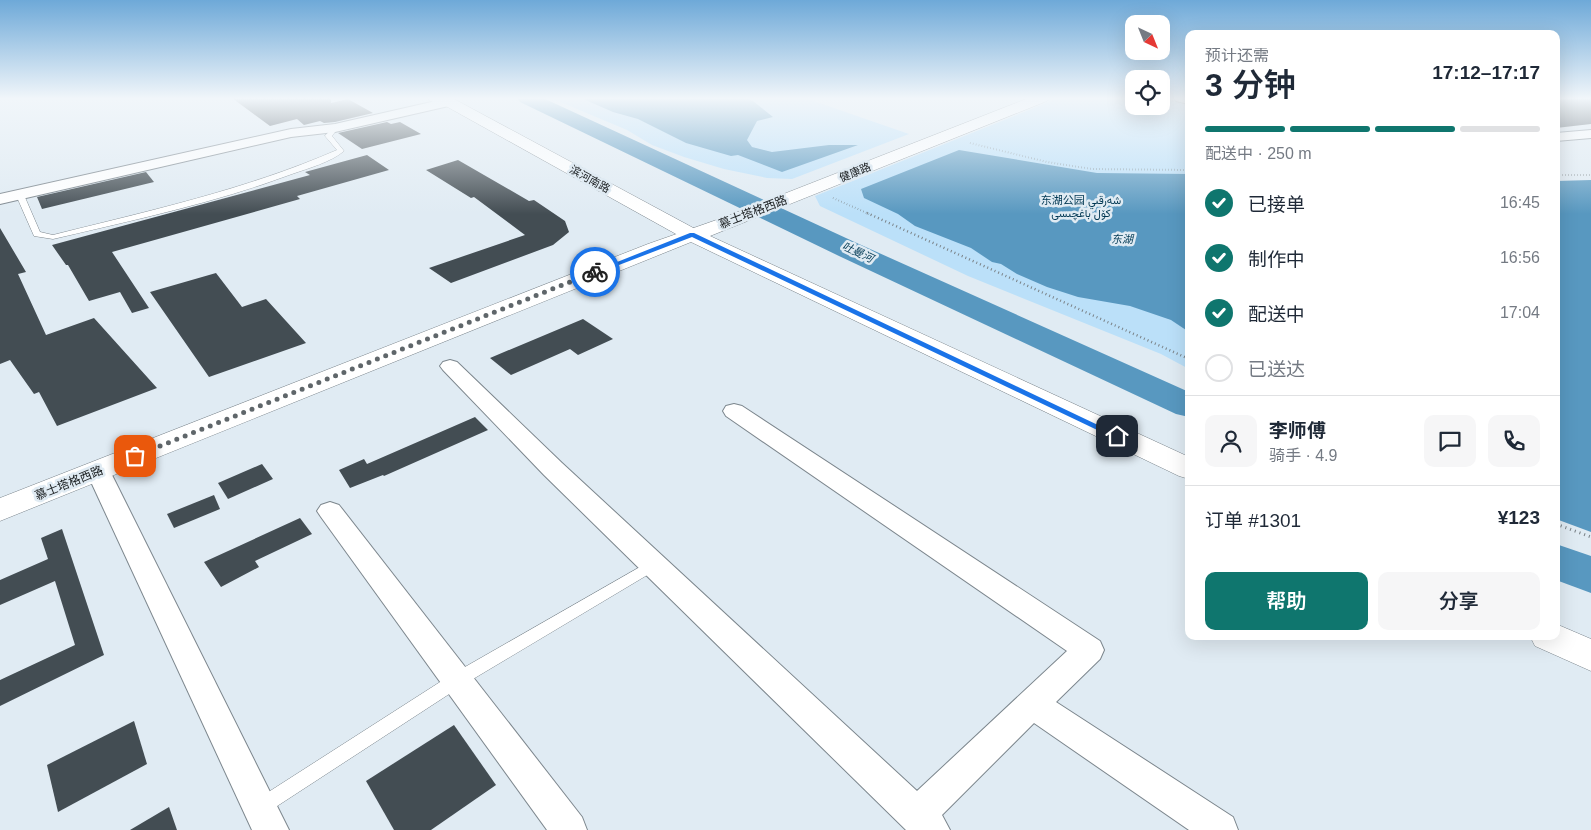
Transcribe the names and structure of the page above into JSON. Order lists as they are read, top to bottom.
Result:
{
  "streets": {
    "main road": ["健康路", "滨河南路", "慕士塔格西路"]
  },
  "crossings": [
    ["健康路", "慕士塔格西路"],
    ["滨河南路", "慕士塔格西路"]
  ],
  "water": ["东湖", "吐曼河"],
  "parks": ["东湖公园 شەرقىي كۆل باغچىسى"],
  "north": "bottom right",
  "page": {
    "heading": ["3 分钟", "预计还需", "17:12–17:17"],
    "panel": [
      "李师傅",
      "骑手 · 4.9",
      "订单 #1301",
      "¥123"
    ],
    "bar": "配送中 · 250 m",
    "list": [
      ["已接单", "16:45"],
      ["制作中", "16:56"],
      ["配送中", "17:04"],
      "已送达"
    ],
    "buttons": ["帮助", "分享"]
  }
}
